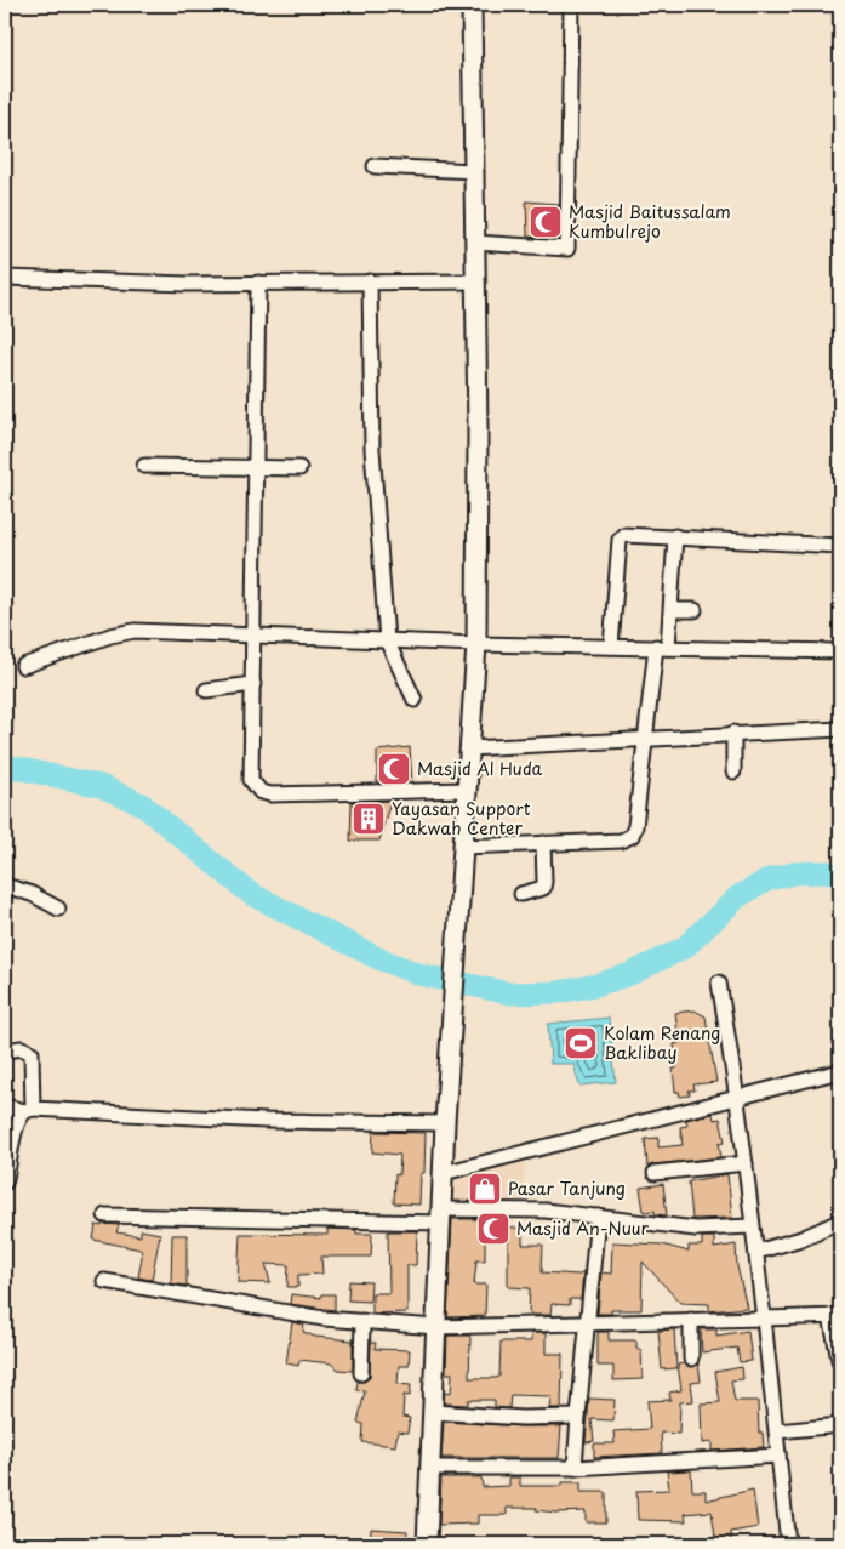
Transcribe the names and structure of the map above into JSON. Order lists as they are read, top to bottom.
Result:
{
  "places": {
    "mosque": ["Masjid Baitussalam Kumbulrejo", "Masjid Al Huda", "Masjid An-Nuur"],
    "building": ["Yayasan Support Dakwah Center"],
    "sports": ["Kolam Renang Baklibay"],
    "shop": ["Pasar Tanjung"]
  }
}
